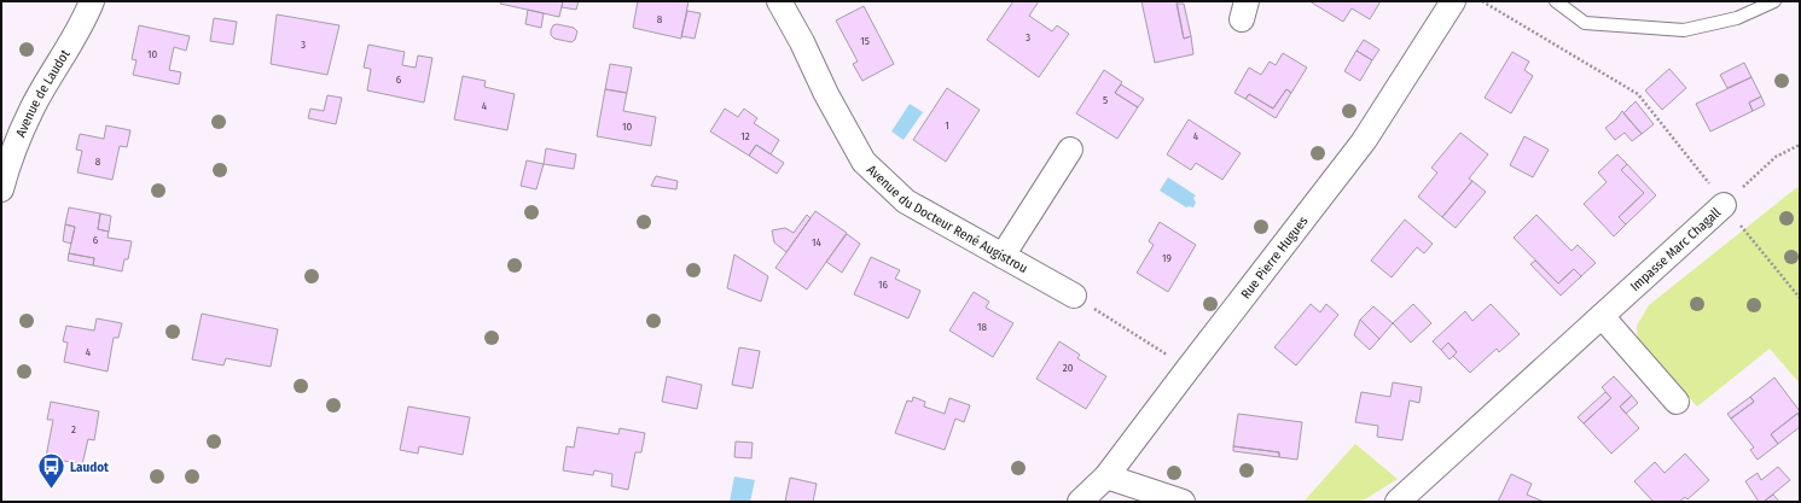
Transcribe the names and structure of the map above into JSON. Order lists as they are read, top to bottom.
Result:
{
  "streets": {
    "street": [
      "Avenue de Laudot",
      "Avenue du Docteur René Augistrou",
      "Impasse Marc Chagall",
      "Rue Pierre Hugues"
    ]
  },
  "places": {
    "bus stop": ["Laudot"]
  },
  "house_numbers": [
    "8",
    "3",
    "15",
    "3",
    "10",
    "6",
    "5",
    "4",
    "1",
    "10",
    "12",
    "4",
    "8",
    "6",
    "14",
    "19",
    "16",
    "18",
    "4",
    "20",
    "2"
  ]
}
